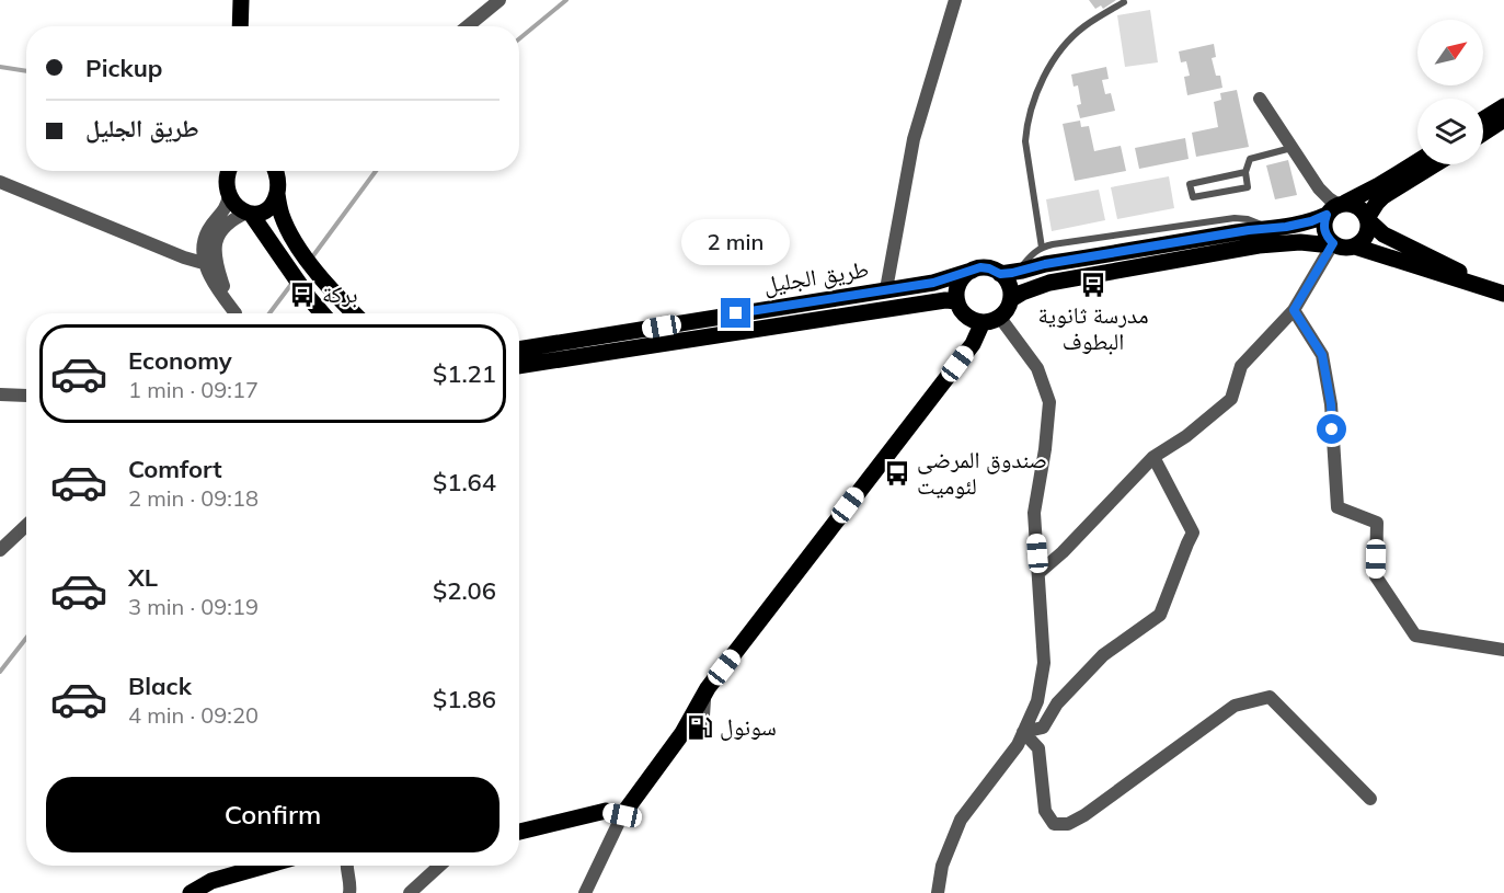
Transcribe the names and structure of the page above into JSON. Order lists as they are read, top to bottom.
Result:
{
  "streets": {
    "main road": ["طريق الجليل"]
  },
  "places": {
    "bus stop": ["مدرسة ثانوية البطوف", "بركة", "صندوق المرضى لئوميت"],
    "fuel station": ["سونول"]
  },
  "north": "top right",
  "page": {
    "banner": ["Pickup", "طريق الجليل"],
    "bubble": "2 min",
    "list": [
      {
        "name": "Economy",
        "note": "1 min · 09:17",
        "value": "$1.21"
      },
      {
        "name": "Comfort",
        "note": "2 min · 09:18",
        "value": "$1.64"
      },
      {
        "name": "XL",
        "note": "3 min · 09:19",
        "value": "$2.06"
      },
      {
        "name": "Black",
        "note": "4 min · 09:20",
        "value": "$1.86"
      }
    ],
    "buttons": "Confirm"
  }
}
